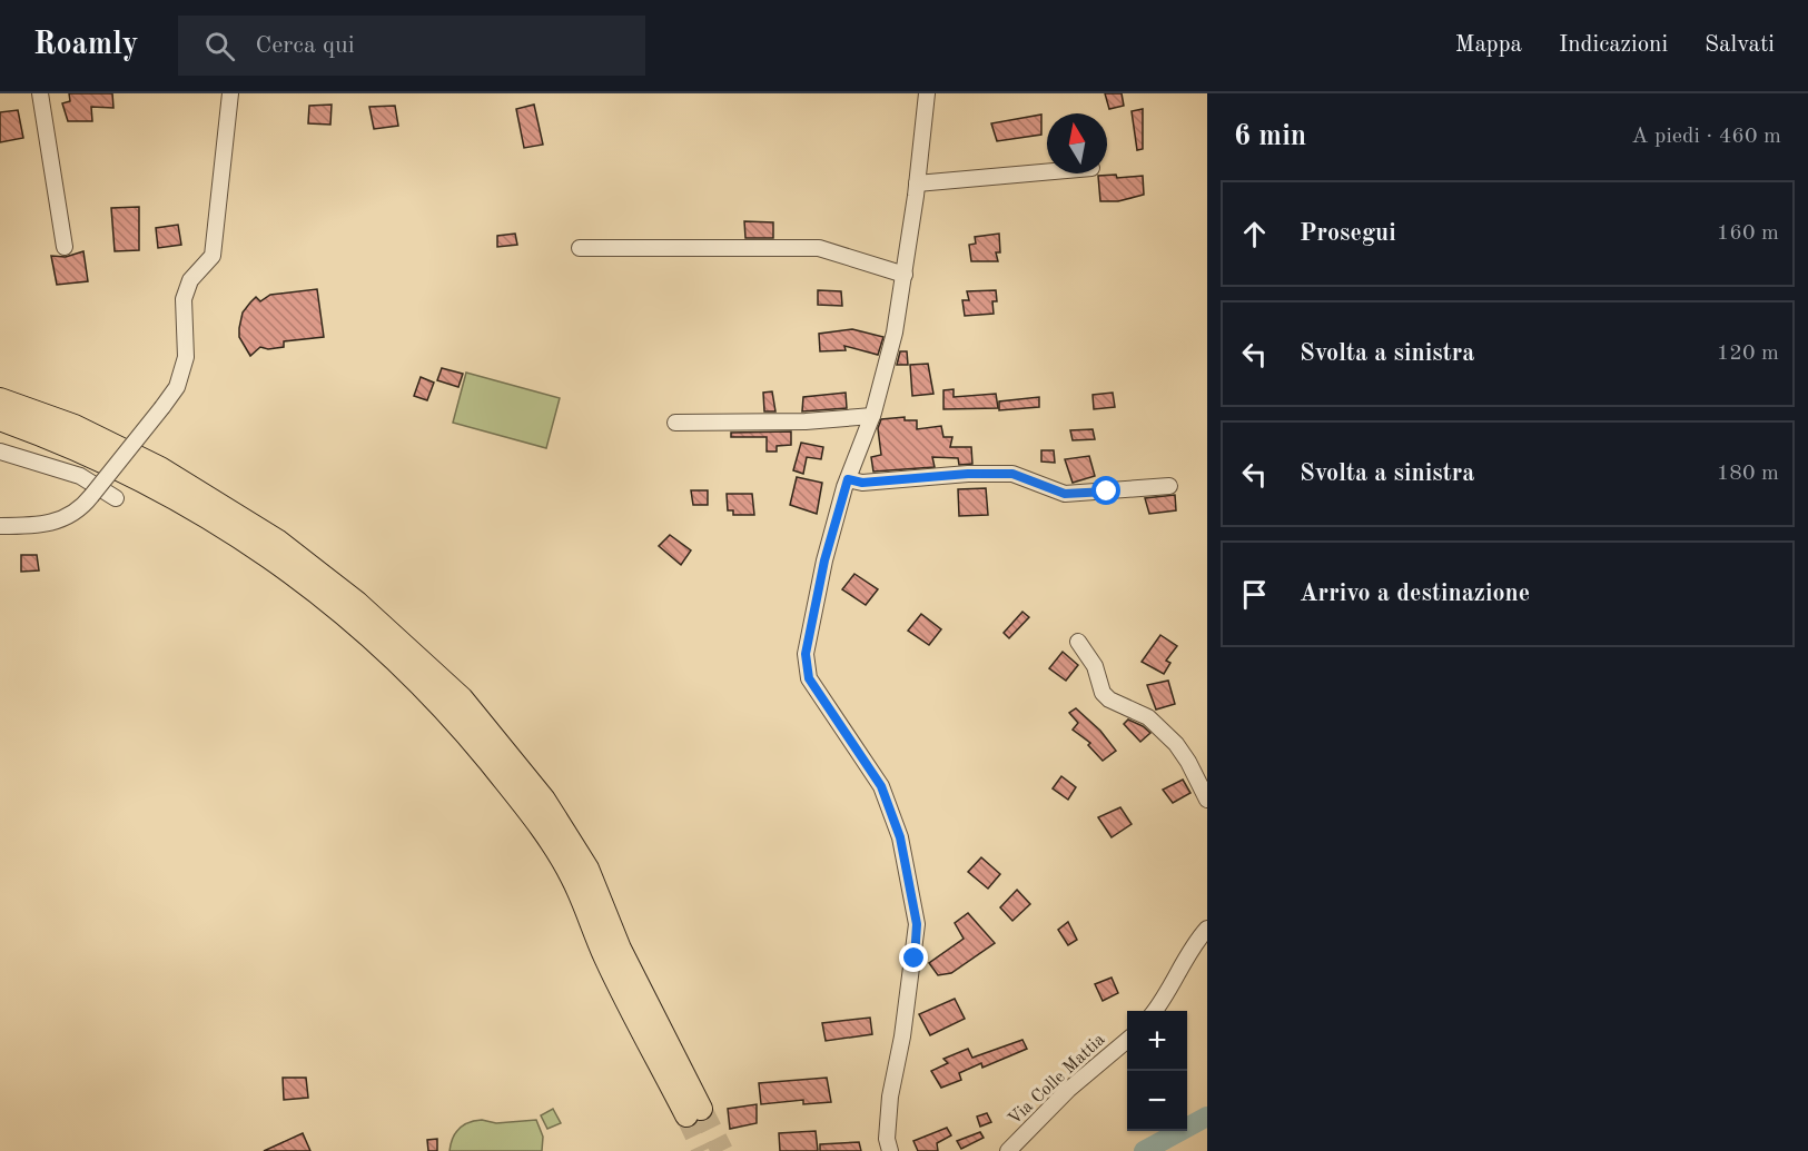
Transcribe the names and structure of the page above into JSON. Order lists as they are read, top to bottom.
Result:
{
  "streets": {
    "street": ["Via Colle Mattia"]
  },
  "north": "top",
  "page": {
    "header": "Roamly",
    "search": "Cerca qui",
    "nav": ["Mappa", "Indicazioni", "Salvati"],
    "heading": ["6 min", "A piedi · 460 m"],
    "list": [
      ["Prosegui", "160 m"],
      ["Svolta a sinistra", "120 m"],
      ["Svolta a sinistra", "180 m"],
      "Arrivo a destinazione"
    ],
    "map_buttons": ["+", "−"]
  }
}
